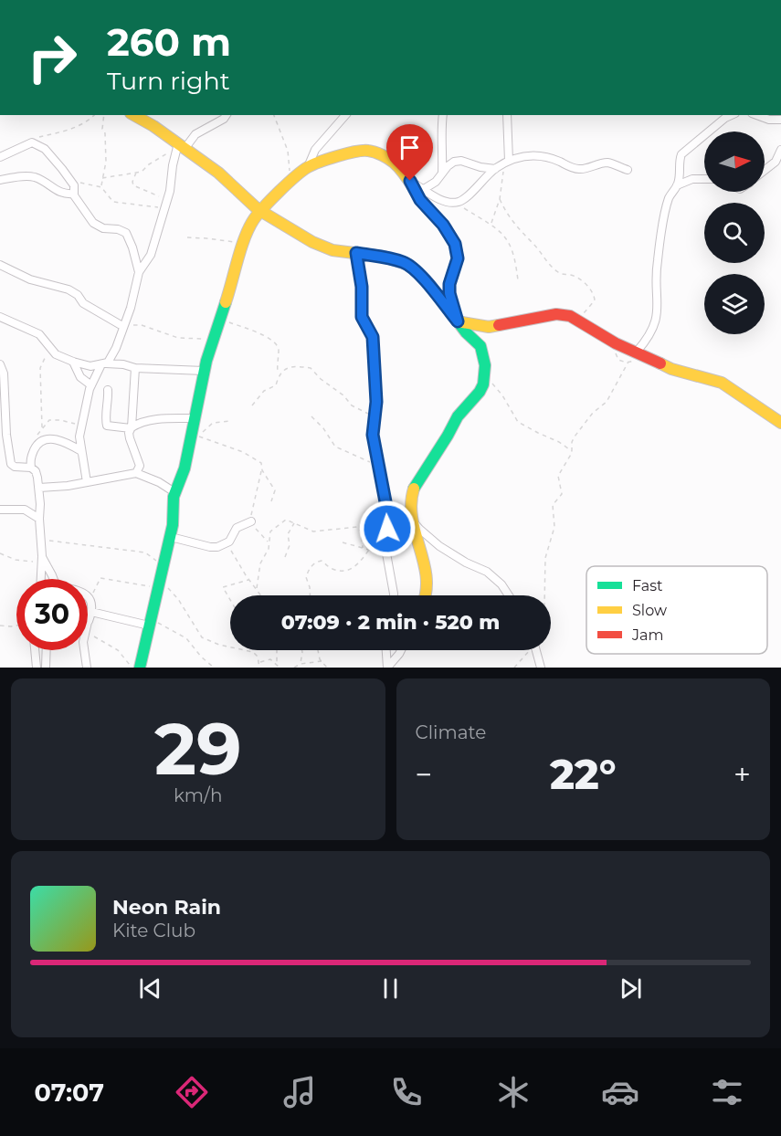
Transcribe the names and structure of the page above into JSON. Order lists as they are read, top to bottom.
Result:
{
  "legend": ["Fast", "Slow", "Jam"],
  "north": "right",
  "page": {
    "turn": ["260 m", "Turn right"],
    "limit": "30",
    "trip": "07:09 · 2 min · 520 m",
    "tile": [
      ["29", "km/h"],
      "Climate"
    ],
    "heat": ["−", "22°", "+"],
    "song": ["Neon Rain", "Kite Club"],
    "tabs": "07:07"
  }
}
